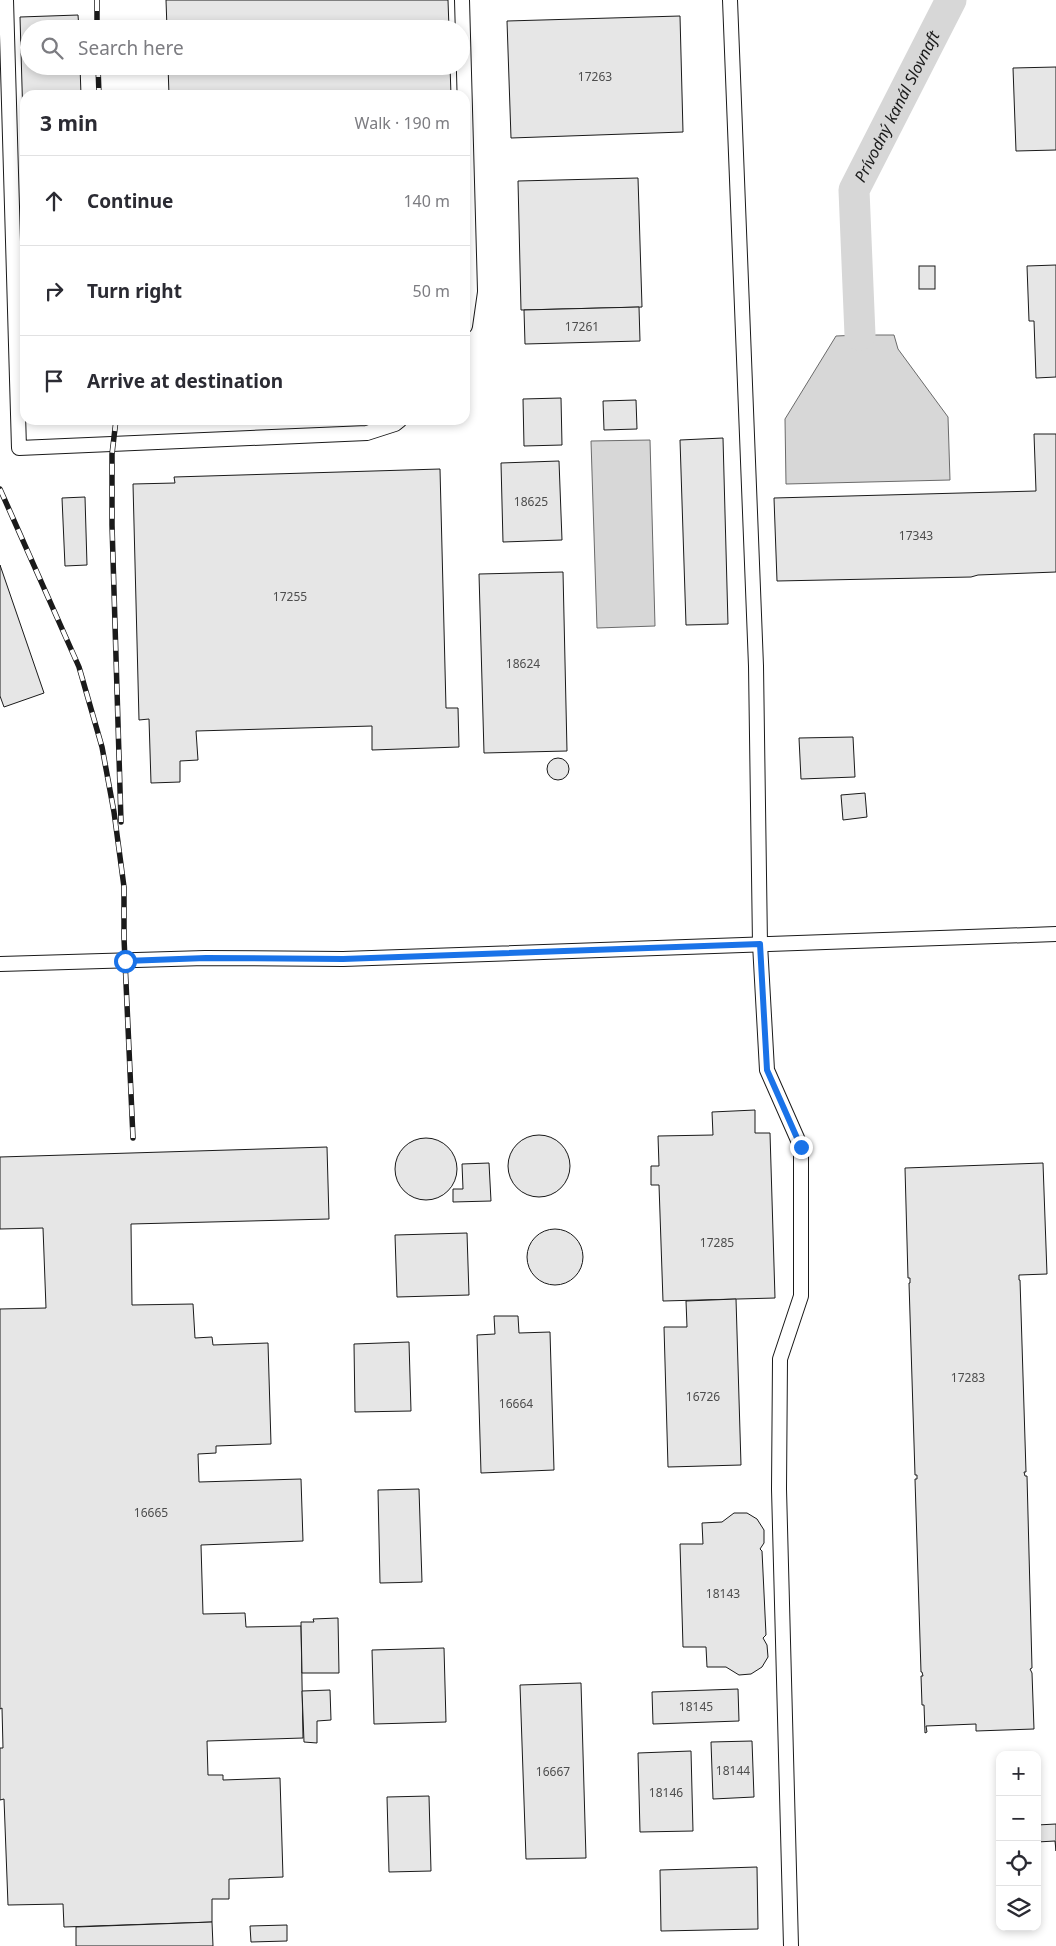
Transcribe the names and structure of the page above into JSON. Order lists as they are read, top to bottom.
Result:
{
  "water": ["Prívodný kanál Slovnaft"],
  "house_numbers": [
    "17263",
    "17261",
    "18625",
    "17343",
    "17255",
    "18624",
    "17285",
    "17283",
    "16726",
    "16664",
    "16665",
    "18143",
    "18145",
    "18144",
    "16667",
    "18146"
  ],
  "page": {
    "search": "Search here",
    "heading": ["3 min", "Walk · 190 m"],
    "list": [
      ["Continue", "140 m"],
      ["Turn right", "50 m"],
      "Arrive at destination"
    ],
    "map_buttons": ["+", "−"]
  }
}
